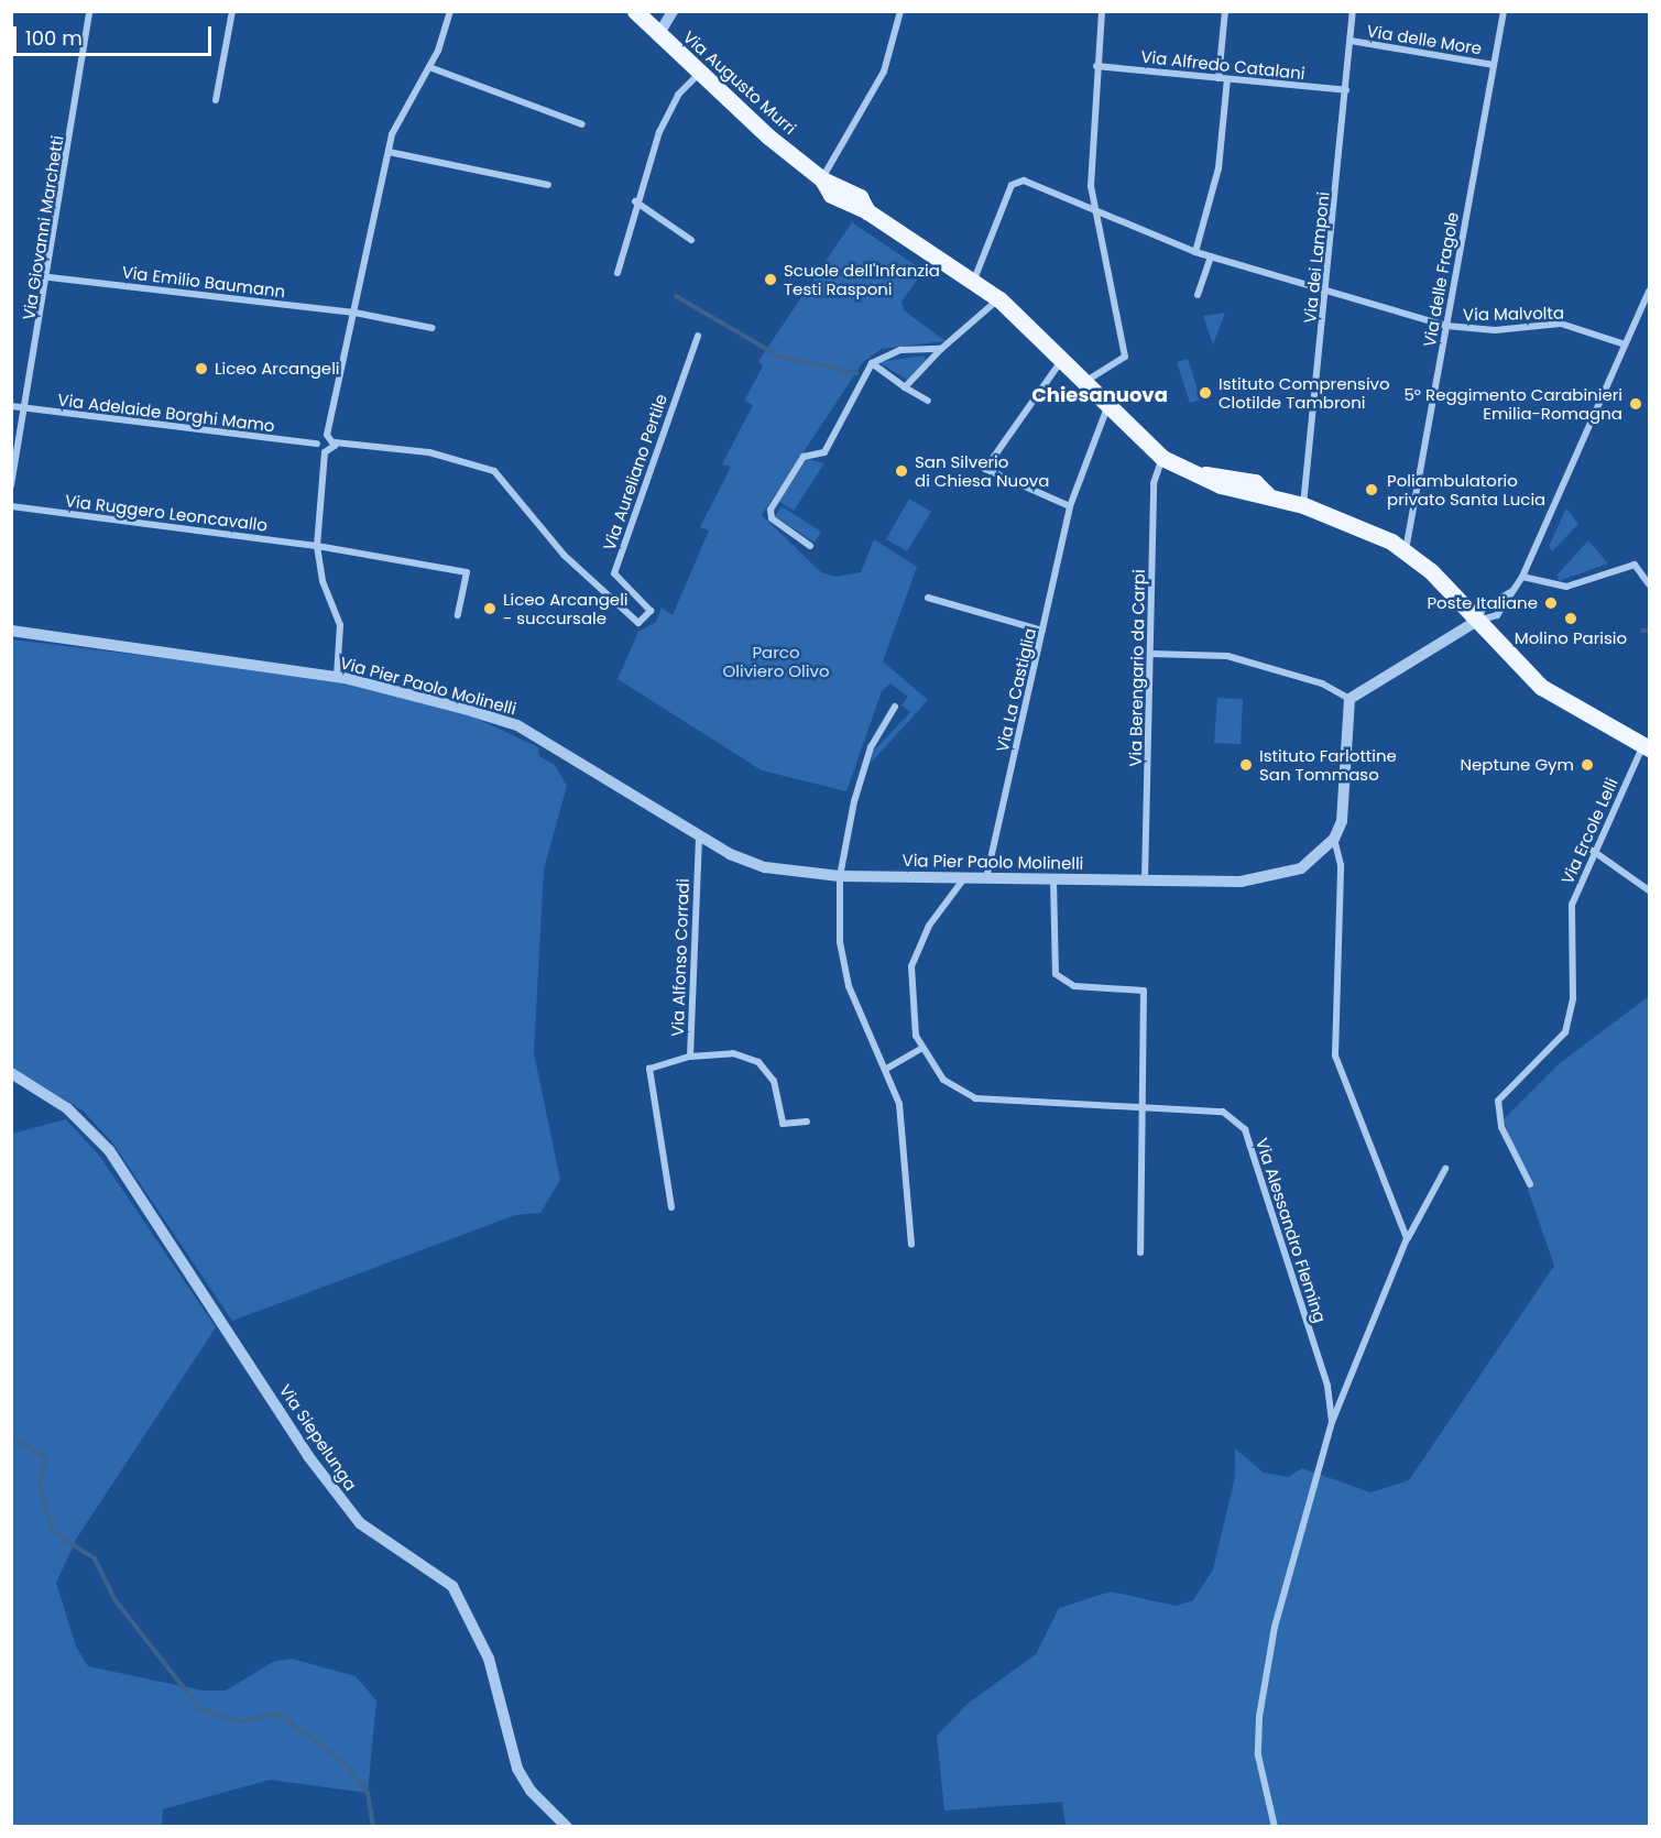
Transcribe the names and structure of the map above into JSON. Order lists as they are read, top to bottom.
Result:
{
  "streets": {
    "main road": ["Via Augusto Murri"],
    "street": [
      "Via delle More",
      "Via Alfredo Catalani",
      "Via Giovanni Marchetti",
      "Via dei Lamponi",
      "Via delle Fragole",
      "Via Emilio Baumann",
      "Via Malvolta",
      "Via Adelaide Borghi Mamo",
      "Via Aureliano Pertile",
      "Via Ruggero Leoncavallo",
      "Via Berengario da Carpi",
      "Via Pier Paolo Molinelli",
      "Via La Castiglia",
      "Via Ercole Lelli",
      "Via Alfonso Corradi",
      "Via Alessandro Fleming",
      "Via Siepelunga"
    ]
  },
  "crossings": [
    ["Via delle More", "Via dei Lamponi"],
    ["Via delle More", "Via delle Fragole"],
    ["Via Alfredo Catalani", "Via dei Lamponi"],
    ["Via Augusto Murri", "Via dei Lamponi"],
    ["Via Augusto Murri", "Via delle Fragole"],
    ["Via Augusto Murri", "Via Malvolta"],
    ["Via Augusto Murri", "Via Berengario da Carpi"],
    ["Via Augusto Murri", "Via La Castiglia"],
    ["Via Augusto Murri", "Via Ercole Lelli"],
    ["Via Giovanni Marchetti", "Via Emilio Baumann"],
    ["Via Giovanni Marchetti", "Via Adelaide Borghi Mamo"],
    ["Via dei Lamponi", "Via Malvolta"],
    ["Via delle Fragole", "Via Malvolta"],
    ["Via Berengario da Carpi", "Via Pier Paolo Molinelli"],
    ["Via Pier Paolo Molinelli", "Via La Castiglia"],
    ["Via Pier Paolo Molinelli", "Via Alfonso Corradi"],
    ["Via Pier Paolo Molinelli", "Via Alessandro Fleming"]
  ],
  "districts": ["Chiesanuova"],
  "parks": ["Parco Oliviero Olivo"],
  "places": [
    "Scuole dell'Infanzia Testi Rasponi",
    "Liceo Arcangeli",
    "Istituto Comprensivo Clotilde Tambroni",
    "5° Reggimento Carabinieri Emilia-Romagna",
    "San Silverio di Chiesa Nuova",
    "Poliambulatorio privato Santa Lucia",
    "Poste Italiane",
    "Liceo Arcangeli - succursale",
    "Molino Parisio",
    "Istituto Farlottine San Tommaso",
    "Neptune Gym"
  ],
  "scale_bar": "100 m"
}
